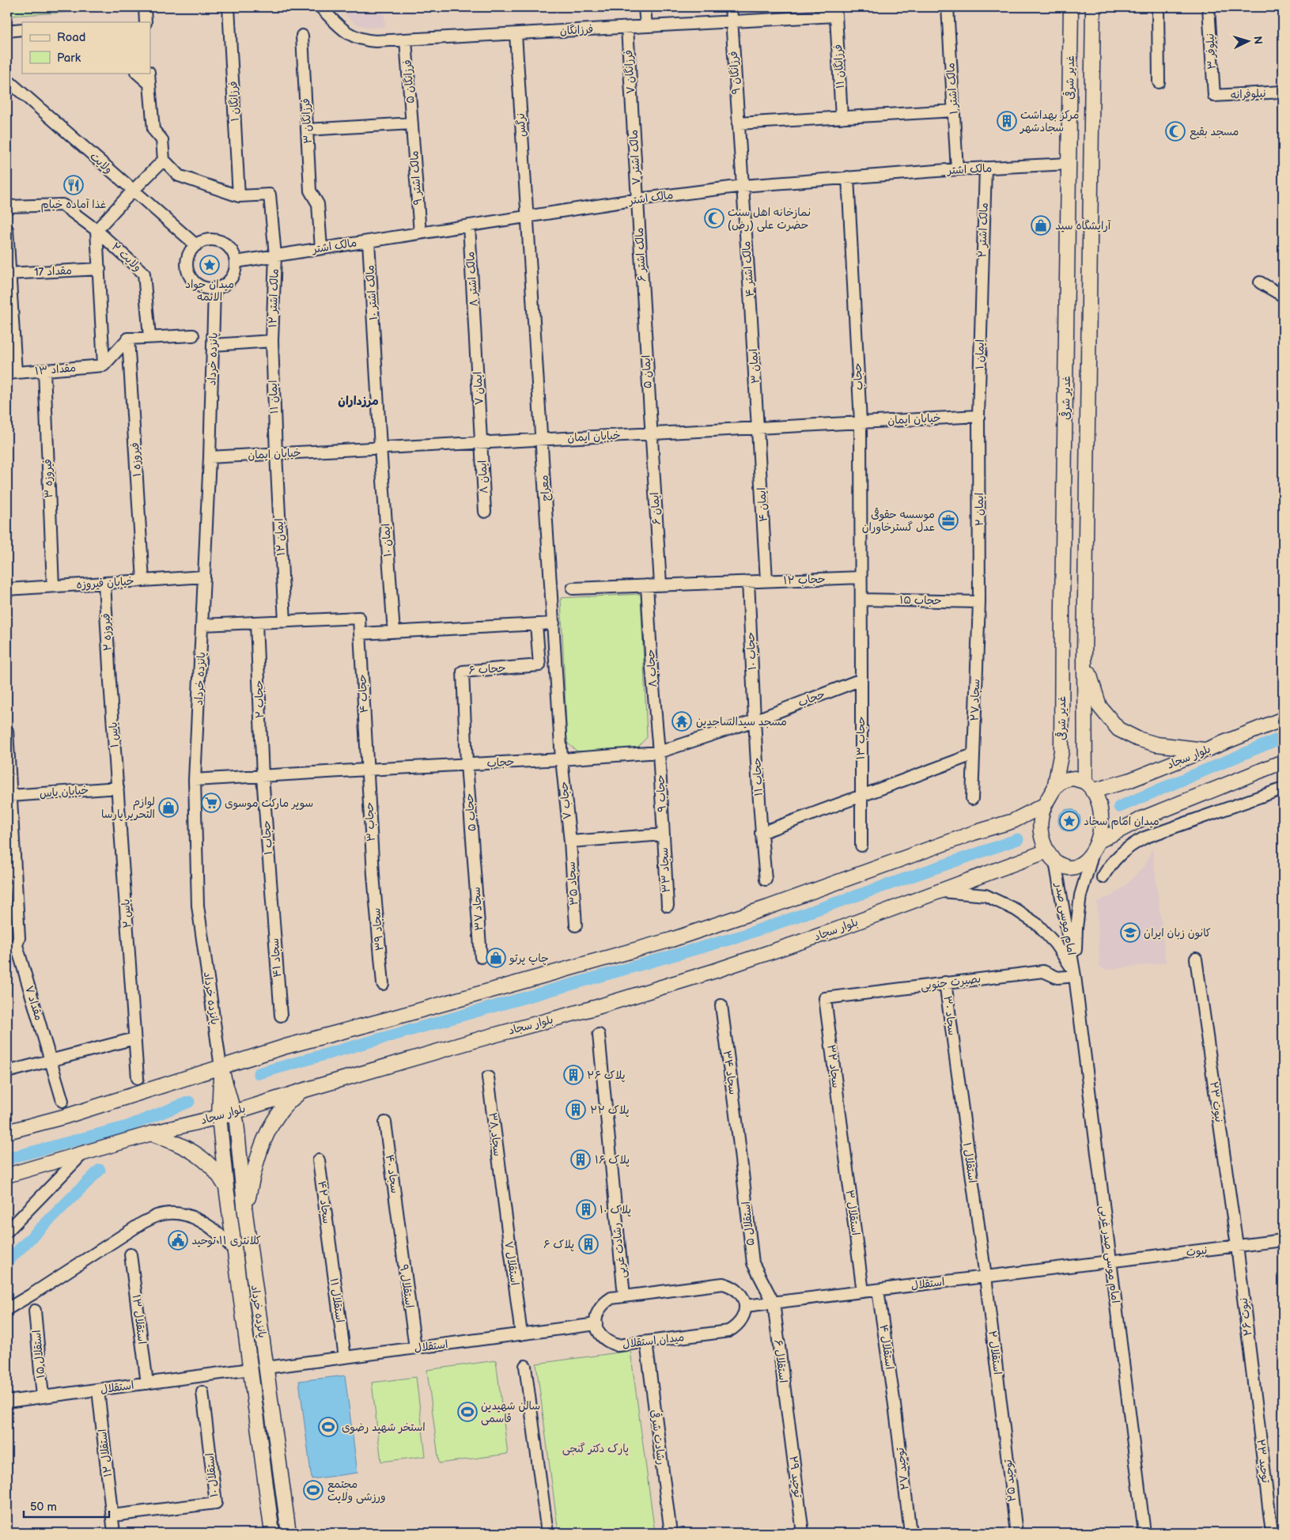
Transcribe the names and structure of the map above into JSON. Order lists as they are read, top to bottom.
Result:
{
  "streets": {
    "main road": ["غدیر شرقی", "پانزده خرداد", "بلوار سجاد"],
    "street": [
      "فرزانگان",
      "نیلوفر ۳",
      "فرزانگان ۱۱",
      "فرزانگان ۷",
      "فرزانگان ۹",
      "فرزانگان ۵",
      "مالک اشتر ۱",
      "نیلوفرانه",
      "فرزانگان ۱",
      "فرزانگان ۳",
      "نرگس",
      "مالک اشتر ۷",
      "ولایت",
      "مالک اشتر",
      "مالک اشتر ۹",
      "مالک اشتر ۲",
      "مالک اشتر ۶",
      "ولایت ۲",
      "مالک اشتر ۴",
      "مقداد 17",
      "مالک اشتر ۸",
      "مالک اشتر ۱۰",
      "مالک اشتر ۱۲",
      "ایمان ۱",
      "ایمان ۳",
      "مقداد ۱۳",
      "ایمان ۵",
      "حجاب",
      "ایمان ۷",
      "ایمان ۱۱",
      "خیابان ایمان",
      "فیروزه ۱",
      "ایمان ۸",
      "فیروزه ۳",
      "معراج",
      "ایمان ۴",
      "ایمان ۶",
      "ایمان ۲",
      "ایمان ۱۲",
      "ایمان ۱۰",
      "حجاب ۱۲",
      "خیابان فیروزه",
      "حجاب ۱۵",
      "فیروزه ۲",
      "حجاب ۱۰",
      "حجاب ۸",
      "حجاب ۶",
      "حجاب ۴",
      "حجاب ۲",
      "سجاد ۲۷",
      "یاس ۱",
      "حجاب ۱۳",
      "حجاب ۱۱",
      "خیابان یاس",
      "حجاب ۹",
      "حجاب ۷",
      "حجاب ۵",
      "حجاب ۳",
      "حجاب ۱",
      "سجاد ۳۳",
      "سجاد ۳۵",
      "سجاد ۳۷",
      "یاس ۲",
      "امام موسی صدر",
      "سجاد ۳۹",
      "سجاد ۴۱",
      "بصیرت جنوبی",
      "مقداد ۷",
      "سجاد ۳۰",
      "سجاد ۳۲",
      "سجاد ۳۴",
      "نبوت ۲۳",
      "سجاد ۳۸",
      "استقلال ۱",
      "سجاد ۴۰",
      "سجاد ۴۲",
      "استقلال ۳",
      "استقلال ۵",
      "رشادت غربی",
      "نبوت",
      "امام موسی صدر غربی",
      "استقلال ۷",
      "استقلال",
      "استقلال ۹",
      "استقلال ۱۱",
      "نبوت ۲۶",
      "استقلال ۱۳",
      "میدان استقلال",
      "استقلال ۴",
      "استقلال ۲",
      "استقلال ۱۵",
      "استقلال ۶",
      "رشادت شرقی",
      "استقلال ۱۲",
      "توحید ۲۳",
      "توحید ۲۷",
      "استقلال ۱۰",
      "توحید ۲۹",
      "توحید ۲۵"
    ]
  },
  "crossings": [
    ["فرزانگان", "فرزانگان ۱۱"],
    ["فرزانگان", "فرزانگان ۷"],
    ["فرزانگان", "فرزانگان ۹"],
    ["فرزانگان", "فرزانگان ۵"],
    ["فرزانگان", "نرگس"],
    ["نیلوفر ۳", "نیلوفرانه"],
    ["فرزانگان ۷", "مالک اشتر ۷"],
    ["فرزانگان ۹", "مالک اشتر"],
    ["فرزانگان ۹", "مالک اشتر ۴"],
    ["غدیر شرقی", "مالک اشتر"],
    ["غدیر شرقی", "بلوار سجاد"],
    ["غدیر شرقی", "امام موسی صدر"],
    ["فرزانگان ۵", "مالک اشتر ۹"],
    ["مالک اشتر ۱", "مالک اشتر"],
    ["فرزانگان ۱", "مالک اشتر ۱۲"],
    ["فرزانگان ۳", "مالک اشتر"],
    ["نرگس", "مالک اشتر"],
    ["نرگس", "معراج"],
    ["مالک اشتر ۷", "مالک اشتر"],
    ["مالک اشتر ۷", "مالک اشتر ۶"],
    ["ولایت", "مالک اشتر"],
    ["ولایت", "پانزده خرداد"],
    ["مالک اشتر", "مالک اشتر ۹"],
    ["مالک اشتر", "مالک اشتر ۲"],
    ["مالک اشتر", "مالک اشتر ۶"],
    ["مالک اشتر", "مالک اشتر ۴"],
    ["مالک اشتر", "مالک اشتر ۸"],
    ["مالک اشتر", "مالک اشتر ۱۰"],
    ["مالک اشتر", "مالک اشتر ۱۲"],
    ["مالک اشتر", "پانزده خرداد"],
    ["مالک اشتر", "حجاب"],
    ["مالک اشتر", "معراج"],
    ["مالک اشتر ۲", "ایمان ۱"],
    ["مالک اشتر ۶", "ایمان ۵"],
    ["مالک اشتر ۴", "ایمان ۳"],
    ["مالک اشتر ۸", "ایمان ۷"],
    ["مالک اشتر ۱۰", "خیابان ایمان"],
    ["مالک اشتر ۱۰", "ایمان ۱۰"],
    ["مالک اشتر ۱۲", "ایمان ۱۱"],
    ["ایمان ۱", "خیابان ایمان"],
    ["ایمان ۱", "ایمان ۲"],
    ["پانزده خرداد", "حجاب"],
    ["پانزده خرداد", "خیابان ایمان"],
    ["پانزده خرداد", "خیابان فیروزه"],
    ["پانزده خرداد", "بلوار سجاد"],
    ["پانزده خرداد", "استقلال"],
    ["ایمان ۳", "خیابان ایمان"],
    ["ایمان ۳", "ایمان ۴"],
    ["مقداد ۱۳", "فیروزه ۳"],
    ["ایمان ۵", "خیابان ایمان"],
    ["ایمان ۵", "ایمان ۶"],
    ["حجاب", "خیابان ایمان"],
    ["حجاب", "معراج"],
    ["حجاب", "حجاب ۱۲"],
    ["حجاب", "حجاب ۱۵"],
    ["حجاب", "حجاب ۱۰"],
    ["حجاب", "حجاب ۸"],
    ["حجاب", "حجاب ۶"],
    ["حجاب", "حجاب ۴"],
    ["حجاب", "حجاب ۲"],
    ["حجاب", "حجاب ۱۳"],
    ["حجاب", "حجاب ۱۱"],
    ["حجاب", "حجاب ۹"],
    ["حجاب", "حجاب ۷"],
    ["حجاب", "حجاب ۵"],
    ["حجاب", "حجاب ۳"],
    ["حجاب", "حجاب ۱"],
    ["ایمان ۷", "خیابان ایمان"],
    ["ایمان ۷", "ایمان ۸"],
    ["ایمان ۱۱", "خیابان ایمان"],
    ["ایمان ۱۱", "ایمان ۱۲"],
    ["خیابان ایمان", "ایمان ۸"],
    ["خیابان ایمان", "معراج"],
    ["خیابان ایمان", "ایمان ۴"],
    ["خیابان ایمان", "ایمان ۶"],
    ["خیابان ایمان", "ایمان ۲"],
    ["خیابان ایمان", "ایمان ۱۲"],
    ["خیابان ایمان", "ایمان ۱۰"],
    ["فیروزه ۱", "خیابان فیروزه"],
    ["فیروزه ۳", "خیابان فیروزه"],
    ["معراج", "حجاب ۷"],
    ["ایمان ۴", "حجاب ۱۲"],
    ["ایمان ۶", "حجاب ۱۲"],
    ["ایمان ۲", "حجاب ۱۵"],
    ["ایمان ۲", "سجاد ۲۷"],
    ["ایمان ۱۲", "حجاب ۴"],
    ["حجاب ۱۲", "حجاب ۱۰"],
    ["حجاب ۱۲", "حجاب ۸"],
    ["خیابان فیروزه", "فیروزه ۲"],
    ["حجاب ۱۵", "سجاد ۲۷"],
    ["فیروزه ۲", "یاس ۱"],
    ["حجاب ۱۰", "حجاب ۱۱"],
    ["حجاب ۸", "حجاب ۹"],
    ["حجاب ۶", "حجاب ۵"],
    ["حجاب ۴", "حجاب ۳"],
    ["حجاب ۲", "حجاب ۱"],
    ["یاس ۱", "خیابان یاس"],
    ["یاس ۱", "یاس ۲"],
    ["بلوار سجاد", "امام موسی صدر"],
    ["خیابان یاس", "یاس ۲"],
    ["حجاب ۹", "سجاد ۳۳"],
    ["حجاب ۷", "سجاد ۳۵"],
    ["حجاب ۵", "سجاد ۳۷"],
    ["حجاب ۳", "سجاد ۳۹"],
    ["حجاب ۱", "سجاد ۴۱"],
    ["امام موسی صدر", "بصیرت جنوبی"],
    ["امام موسی صدر", "امام موسی صدر غربی"],
    ["بصیرت جنوبی", "سجاد ۳۰"],
    ["بصیرت جنوبی", "سجاد ۳۲"],
    ["بصیرت جنوبی", "امام موسی صدر غربی"],
    ["سجاد ۳۰", "استقلال ۱"],
    ["سجاد ۳۲", "استقلال ۳"],
    ["سجاد ۳۴", "استقلال ۵"],
    ["نبوت ۲۳", "نبوت"],
    ["نبوت ۲۳", "نبوت ۲۶"],
    ["سجاد ۳۸", "استقلال ۷"],
    ["استقلال ۱", "استقلال"],
    ["استقلال ۱", "استقلال ۲"],
    ["سجاد ۴۰", "استقلال ۹"],
    ["سجاد ۴۲", "استقلال ۱۱"],
    ["استقلال ۳", "استقلال"],
    ["استقلال ۵", "استقلال"],
    ["استقلال ۵", "استقلال ۶"],
    ["نبوت", "امام موسی صدر غربی"],
    ["نبوت", "استقلال"],
    ["نبوت", "نبوت ۲۶"],
    ["امام موسی صدر غربی", "استقلال"],
    ["استقلال ۷", "استقلال"],
    ["استقلال", "استقلال ۹"],
    ["استقلال", "استقلال ۱۱"],
    ["استقلال", "استقلال ۱۳"],
    ["استقلال", "میدان استقلال"],
    ["استقلال", "استقلال ۴"],
    ["استقلال", "استقلال ۲"],
    ["استقلال", "استقلال ۱۵"],
    ["استقلال", "استقلال ۶"],
    ["استقلال", "استقلال ۱۲"],
    ["نبوت ۲۶", "توحید ۲۳"],
    ["میدان استقلال", "رشادت شرقی"],
    ["استقلال ۴", "توحید ۲۷"],
    ["استقلال ۲", "توحید ۲۵"],
    ["استقلال ۶", "توحید ۲۹"],
    ["استقلال ۱۲", "استقلال ۱۰"]
  ],
  "districts": ["مرزداران"],
  "parks": ["پارک دکتر گنجی"],
  "places": {
    "building": [
      "مرکز بهداشت سجادشهر",
      "پلاک ۲۶",
      "پلاک ۲۲",
      "پلاک ۱۶",
      "پلاک ۱۰",
      "پلاک ۶"
    ],
    "mosque": ["مسجد بقیع", "نمازخانه اهل سنت حضرت علی (رض)"],
    "restaurant": ["غذا آماده خیام"],
    "shop": ["آرایشگاه سید", "لوازم التحریر پارسا", "چاپ پرتو"],
    "place": ["میدان جواد الائمه", "میدان امام سجاد"],
    "office": ["موسسه حقوقی عدل گسترخاوران"],
    "temple": ["مسجد سیدالساجدین"],
    "supermarket": ["سوپر مارکت موسوی"],
    "school or university": ["کانون زبان ایران"],
    "public building": ["کلانتری ۱۱ توحید"],
    "sports": ["سالن شهیدین قاسمی", "استخر شهید رضوی", "مجتمع ورزشی ولایت"]
  },
  "legend": ["Road", "Park"],
  "scale_bar": "50 m",
  "north": "right"
}
